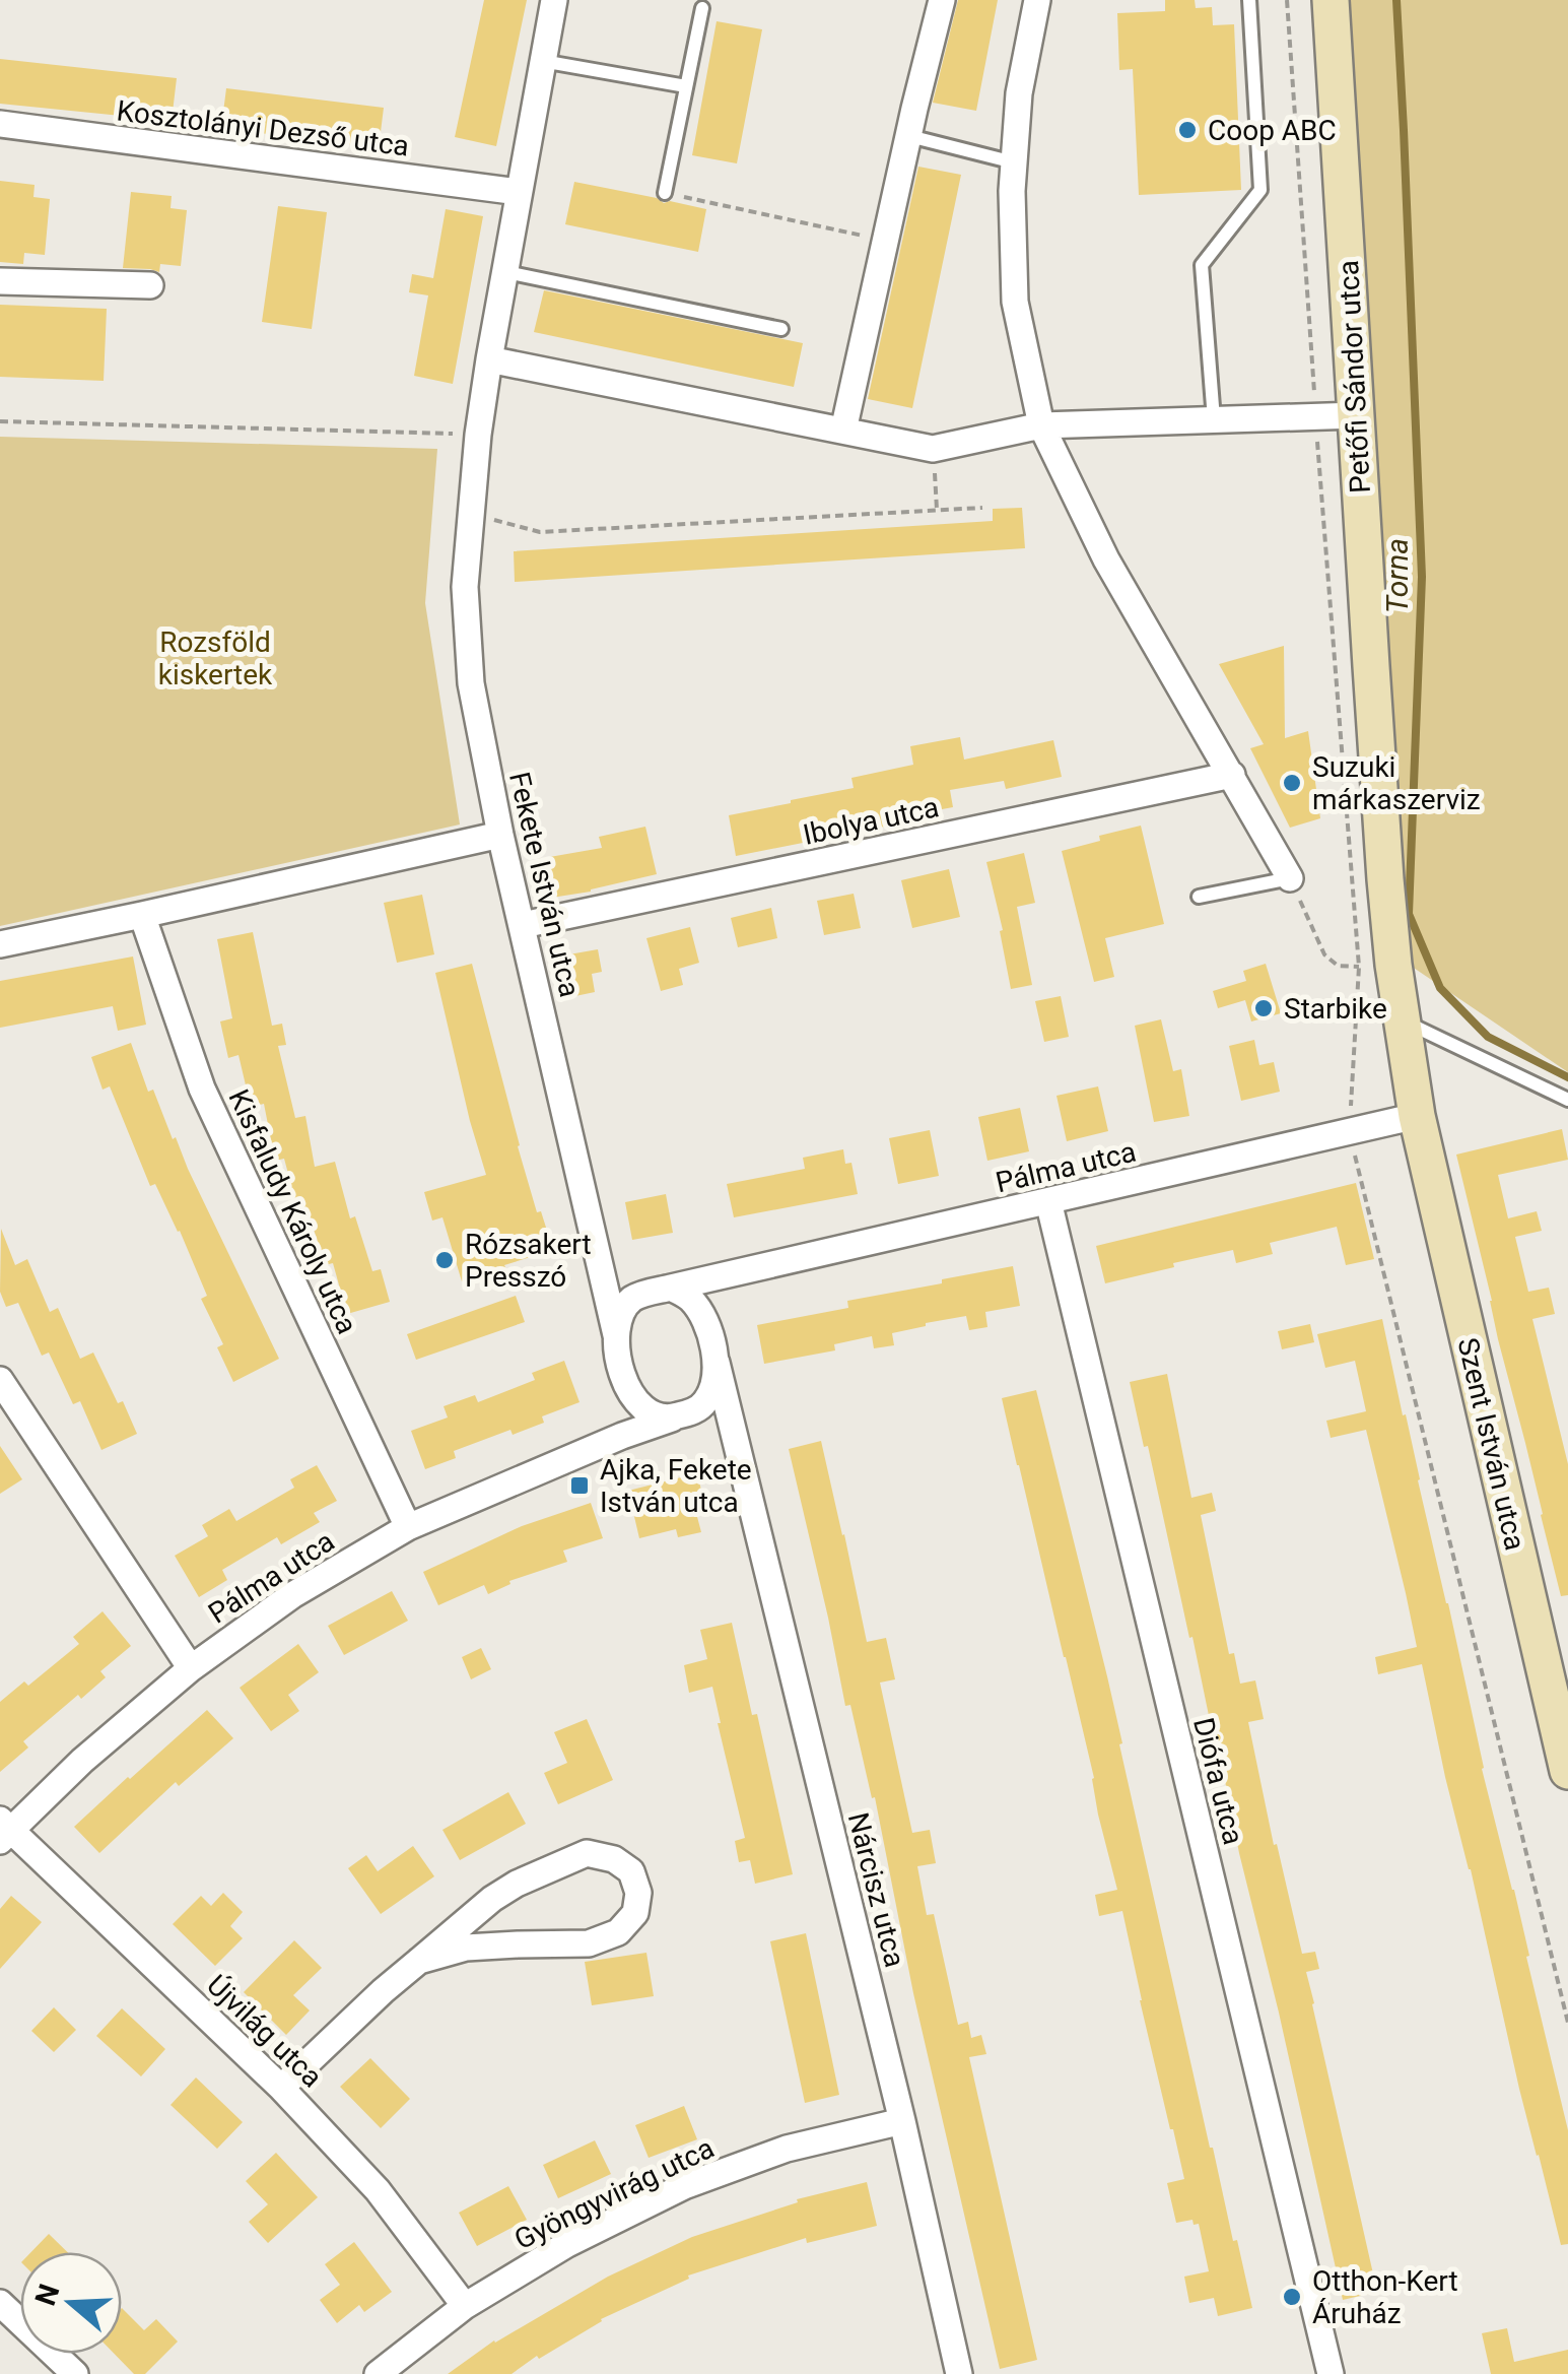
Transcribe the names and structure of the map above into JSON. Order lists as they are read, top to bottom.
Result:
{
  "streets": {
    "main road": ["Petőfi Sándor utca", "Szent István utca"],
    "street": [
      "Kosztolányi Dezső utca",
      "Ibolya utca",
      "Fekete István utca",
      "Pálma utca",
      "Kisfaludy Károly utca",
      "Diófa utca",
      "Nárcisz utca",
      "Újvilág utca",
      "Gyöngyvirág utca"
    ]
  },
  "crossings": [
    ["Kosztolányi Dezső utca", "Fekete István utca"],
    ["Petőfi Sándor utca", "Pálma utca"],
    ["Petőfi Sándor utca", "Szent István utca"],
    ["Ibolya utca", "Fekete István utca"],
    ["Fekete István utca", "Pálma utca"],
    ["Fekete István utca", "Nárcisz utca"],
    ["Pálma utca", "Kisfaludy Károly utca"],
    ["Pálma utca", "Szent István utca"],
    ["Pálma utca", "Diófa utca"],
    ["Pálma utca", "Nárcisz utca"],
    ["Pálma utca", "Újvilág utca"],
    ["Nárcisz utca", "Gyöngyvirág utca"],
    ["Újvilág utca", "Gyöngyvirág utca"]
  ],
  "water": ["Torna"],
  "parks": ["Rozsföld kiskertek"],
  "places": {
    "other": [
      "Coop ABC",
      "Suzuki márkaszerviz",
      "Starbike",
      "Rózsakert Presszó",
      "Otthon-Kert Áruház"
    ],
    "transit": ["Ajka, Fekete István utca"]
  },
  "north": "left"
}
